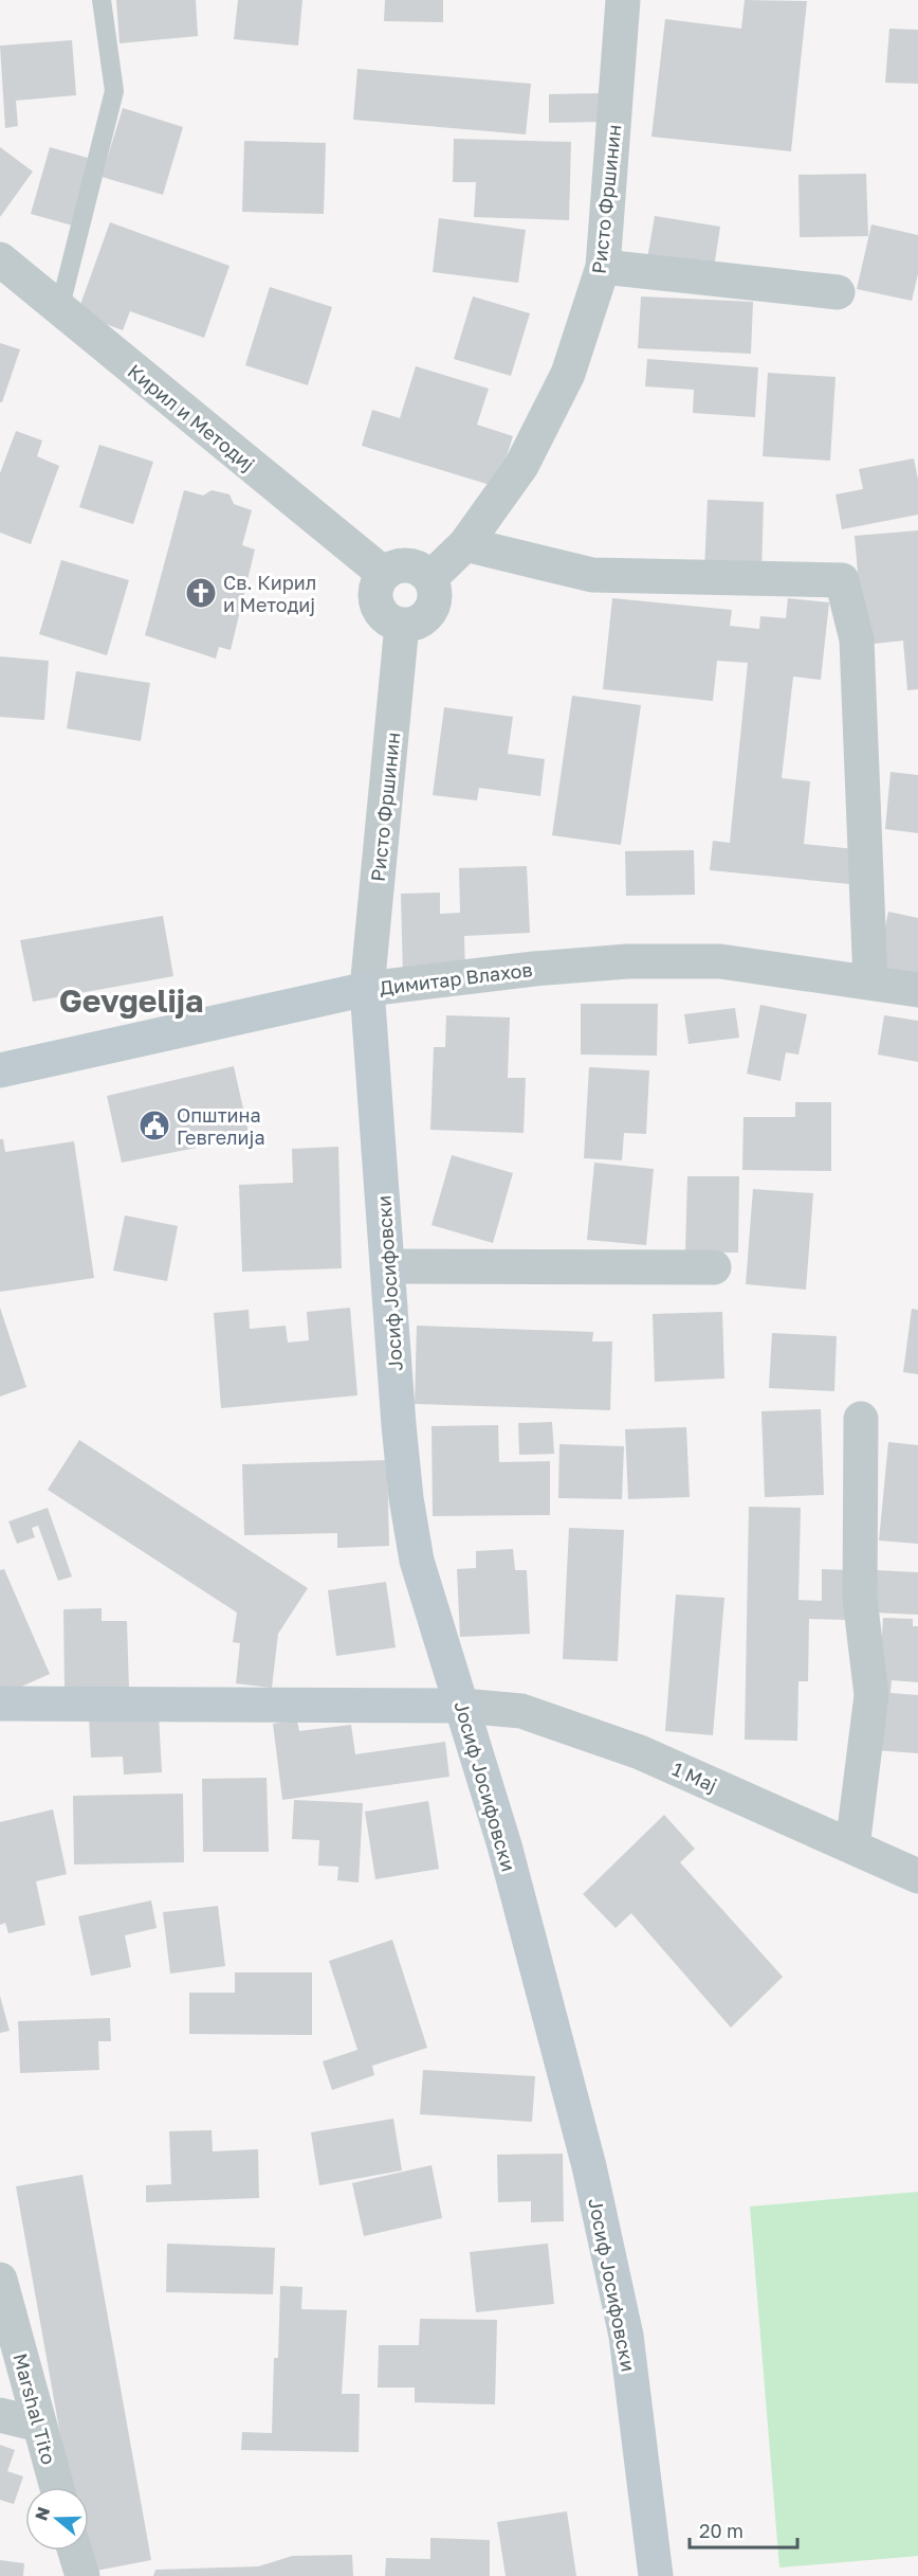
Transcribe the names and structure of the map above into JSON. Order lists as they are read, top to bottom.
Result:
{
  "streets": {
    "main road": ["Димитар Влахов", "Јосиф Јосифовски"],
    "street": [
      "Ристо Фршинин",
      "Кирил и Методиј",
      "1 Мај",
      "Marshal Tito"
    ]
  },
  "crossings": [
    ["Ристо Фршинин", "Кирил и Методиј"],
    ["Ристо Фршинин", "Димитар Влахов"],
    ["Ристо Фршинин", "Јосиф Јосифовски"],
    ["Димитар Влахов", "Јосиф Јосифовски"],
    ["Јосиф Јосифовски", "1 Мај"]
  ],
  "districts": ["Gevgelija"],
  "places": {
    "church": ["Св. Кирил и Методиј"],
    "public building": ["Општина Гевгелија"]
  },
  "scale_bar": "20 m",
  "north": "left"
}
